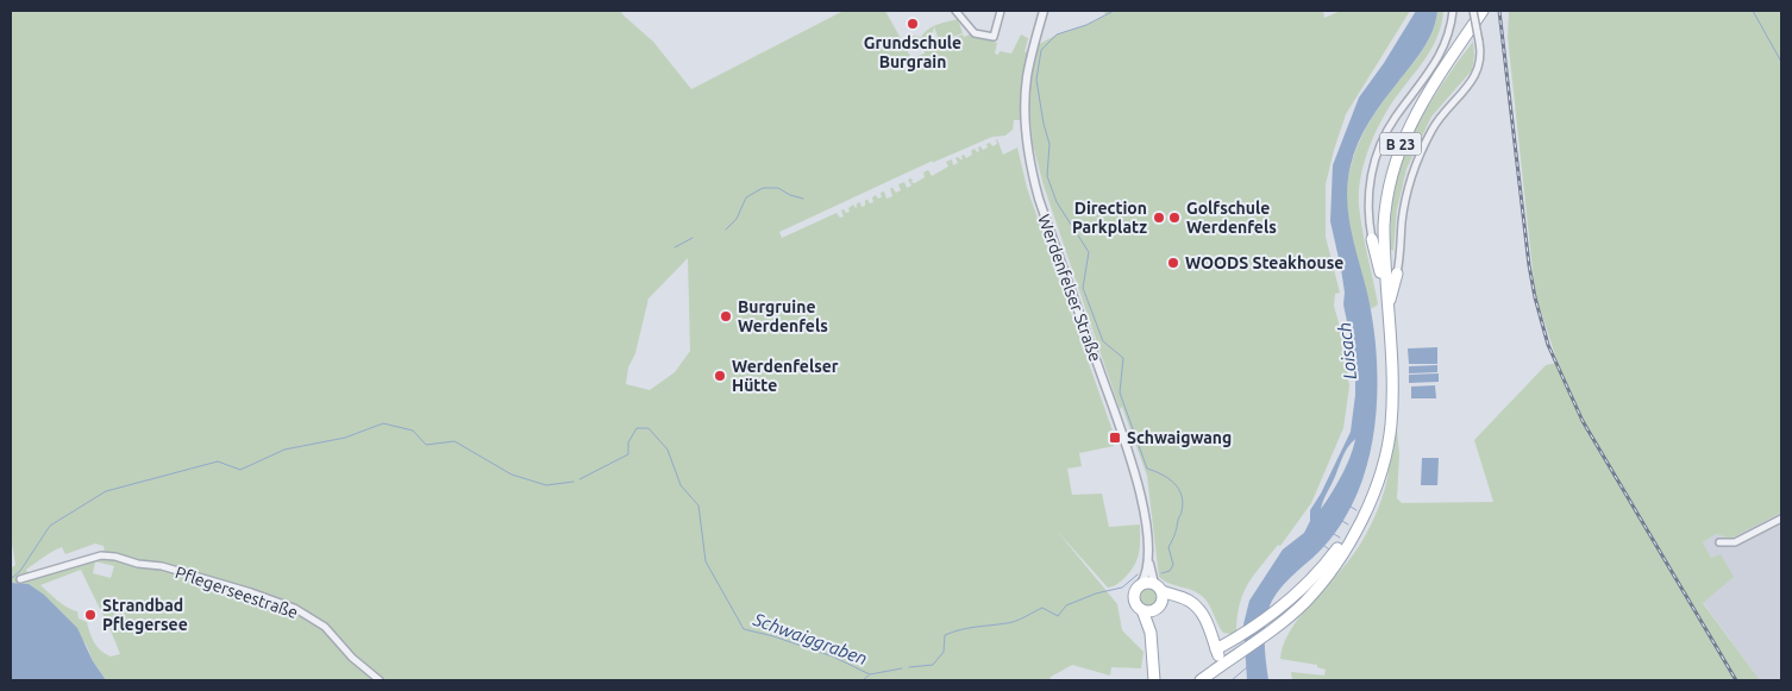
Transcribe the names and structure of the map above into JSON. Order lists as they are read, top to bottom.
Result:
{
  "streets": {
    "main road": ["B 23"],
    "street": ["Werdenfelser Straße", "Pflegerseestraße"]
  },
  "water": ["Loisach", "Schwaiggraben"],
  "places": {
    "other": [
      "Grundschule Burgrain",
      "Direction Parkplatz",
      "Golfschule Werdenfels",
      "WOODS Steakhouse",
      "Burgruine Werdenfels",
      "Werdenfelser Hütte",
      "Strandbad Pflegersee"
    ],
    "transit": ["Schwaigwang"]
  }
}
